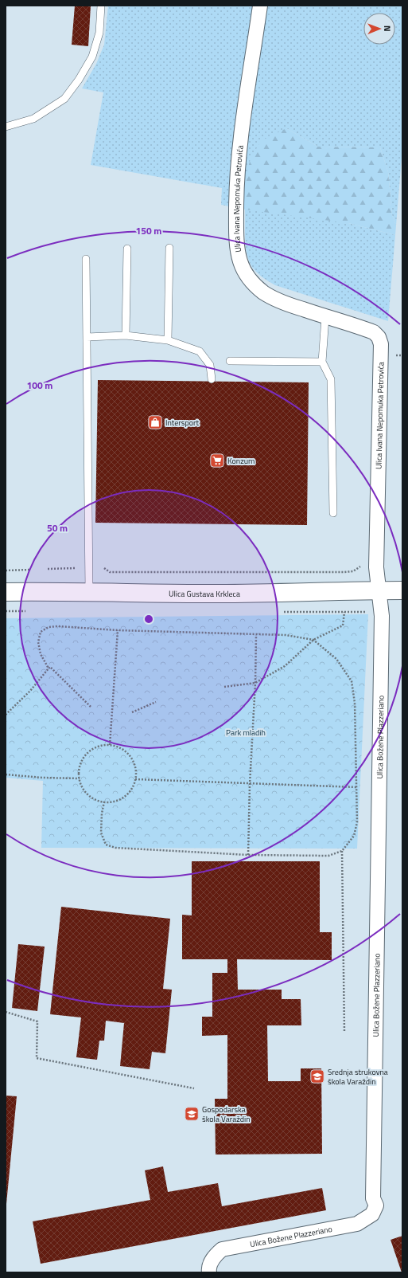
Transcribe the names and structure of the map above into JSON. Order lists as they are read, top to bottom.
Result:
{
  "streets": {
    "main road": ["Ulica Gustava Krkleca"],
    "street": ["Ulica Ivana Nepomuka Petrovića", "Ulica Božene Plazzeriano"]
  },
  "crossings": [
    ["Ulica Ivana Nepomuka Petrovića", "Ulica Gustava Krkleca"],
    ["Ulica Ivana Nepomuka Petrovića", "Ulica Božene Plazzeriano"],
    ["Ulica Gustava Krkleca", "Ulica Božene Plazzeriano"]
  ],
  "parks": ["Park mladih"],
  "places": {
    "shop": ["Intersport"],
    "supermarket": ["Konzum"],
    "school or university": ["Srednja strukovna škola Varaždin", "Gospodarska škola Varaždin"]
  },
  "north": "right",
  "rings": ["150 m", "100 m", "50 m"]
}
